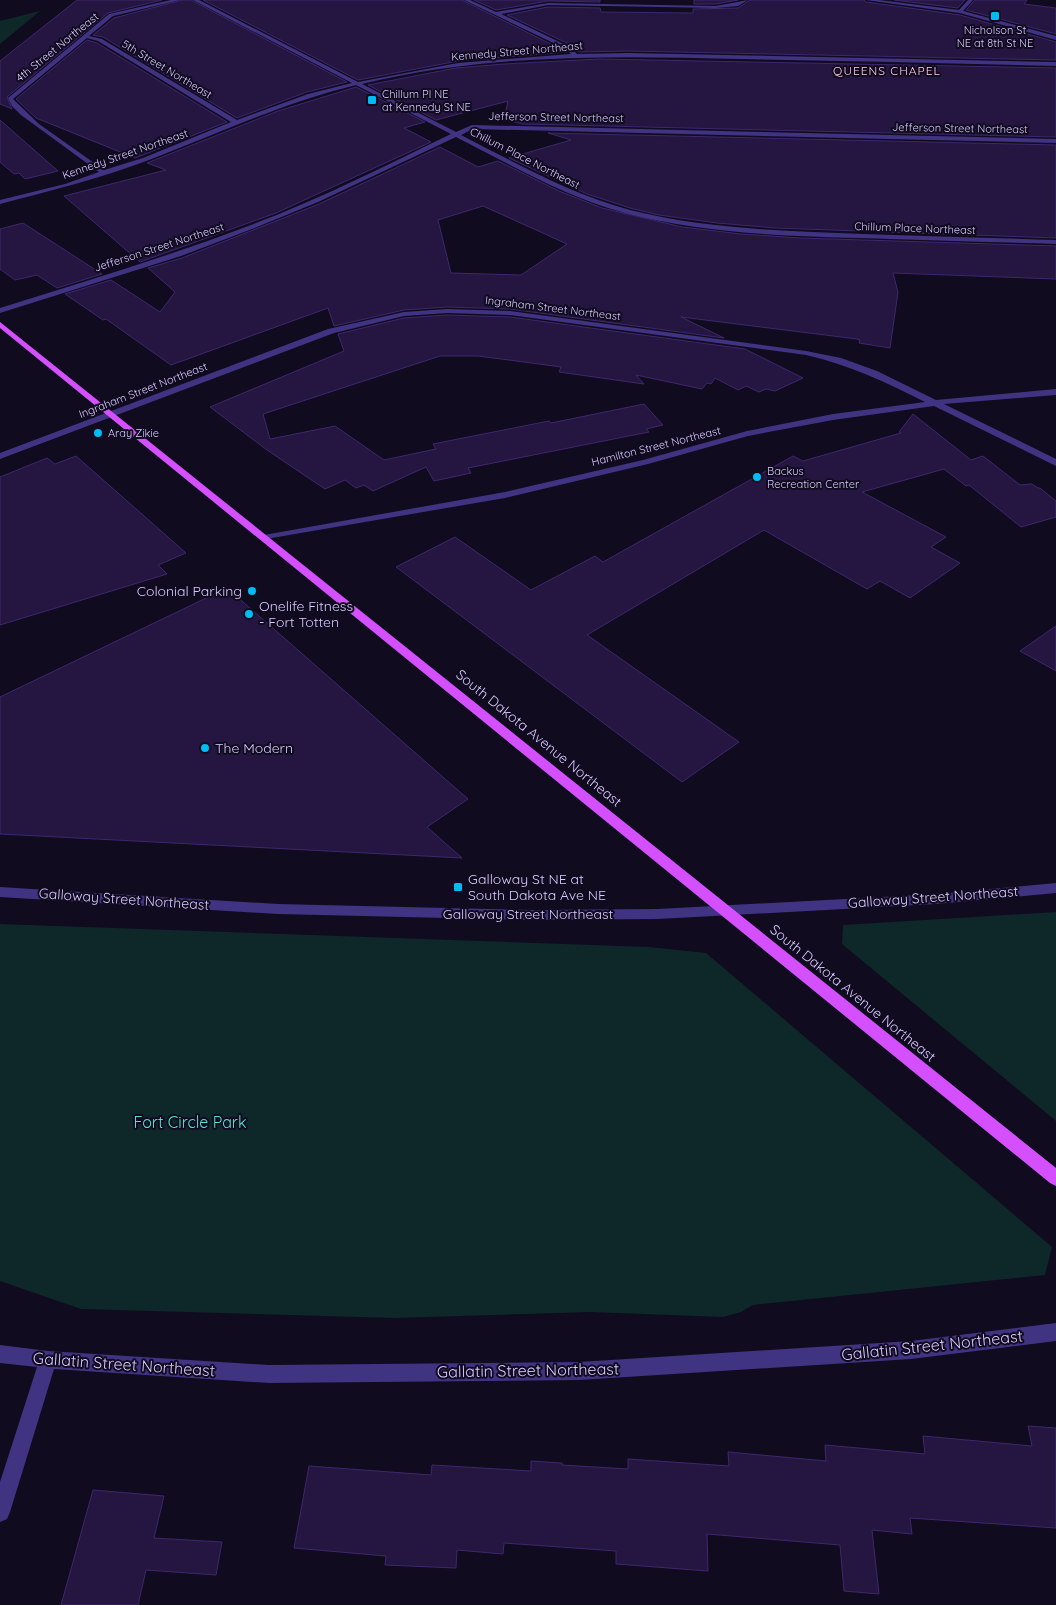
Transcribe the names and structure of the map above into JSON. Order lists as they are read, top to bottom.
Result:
{
  "streets": {
    "main road": ["South Dakota Avenue Northeast"],
    "street": [
      "4th Street Northeast",
      "Kennedy Street Northeast",
      "5th Street Northeast",
      "Jefferson Street Northeast",
      "Chillum Place Northeast",
      "Ingraham Street Northeast",
      "Hamilton Street Northeast",
      "Galloway Street Northeast",
      "Gallatin Street Northeast"
    ]
  },
  "crossings": [
    ["4th Street Northeast", "Kennedy Street Northeast"],
    ["4th Street Northeast", "5th Street Northeast"],
    ["Kennedy Street Northeast", "5th Street Northeast"],
    ["Kennedy Street Northeast", "Chillum Place Northeast"],
    ["Jefferson Street Northeast", "Chillum Place Northeast"],
    ["Ingraham Street Northeast", "Hamilton Street Northeast"],
    ["Ingraham Street Northeast", "South Dakota Avenue Northeast"],
    ["Hamilton Street Northeast", "South Dakota Avenue Northeast"],
    ["South Dakota Avenue Northeast", "Galloway Street Northeast"]
  ],
  "districts": ["QUEENS CHAPEL"],
  "parks": ["Fort Circle Park"],
  "places": {
    "transit": ["Nicholson St NE at 8th St NE", "Chillum Pl NE at Kennedy St NE", "Galloway St NE at South Dakota Ave NE"],
    "other": [
      "Aray Zikie",
      "Backus Recreation Center",
      "Colonial Parking",
      "Onelife Fitness - Fort Totten",
      "The Modern"
    ]
  }
}
